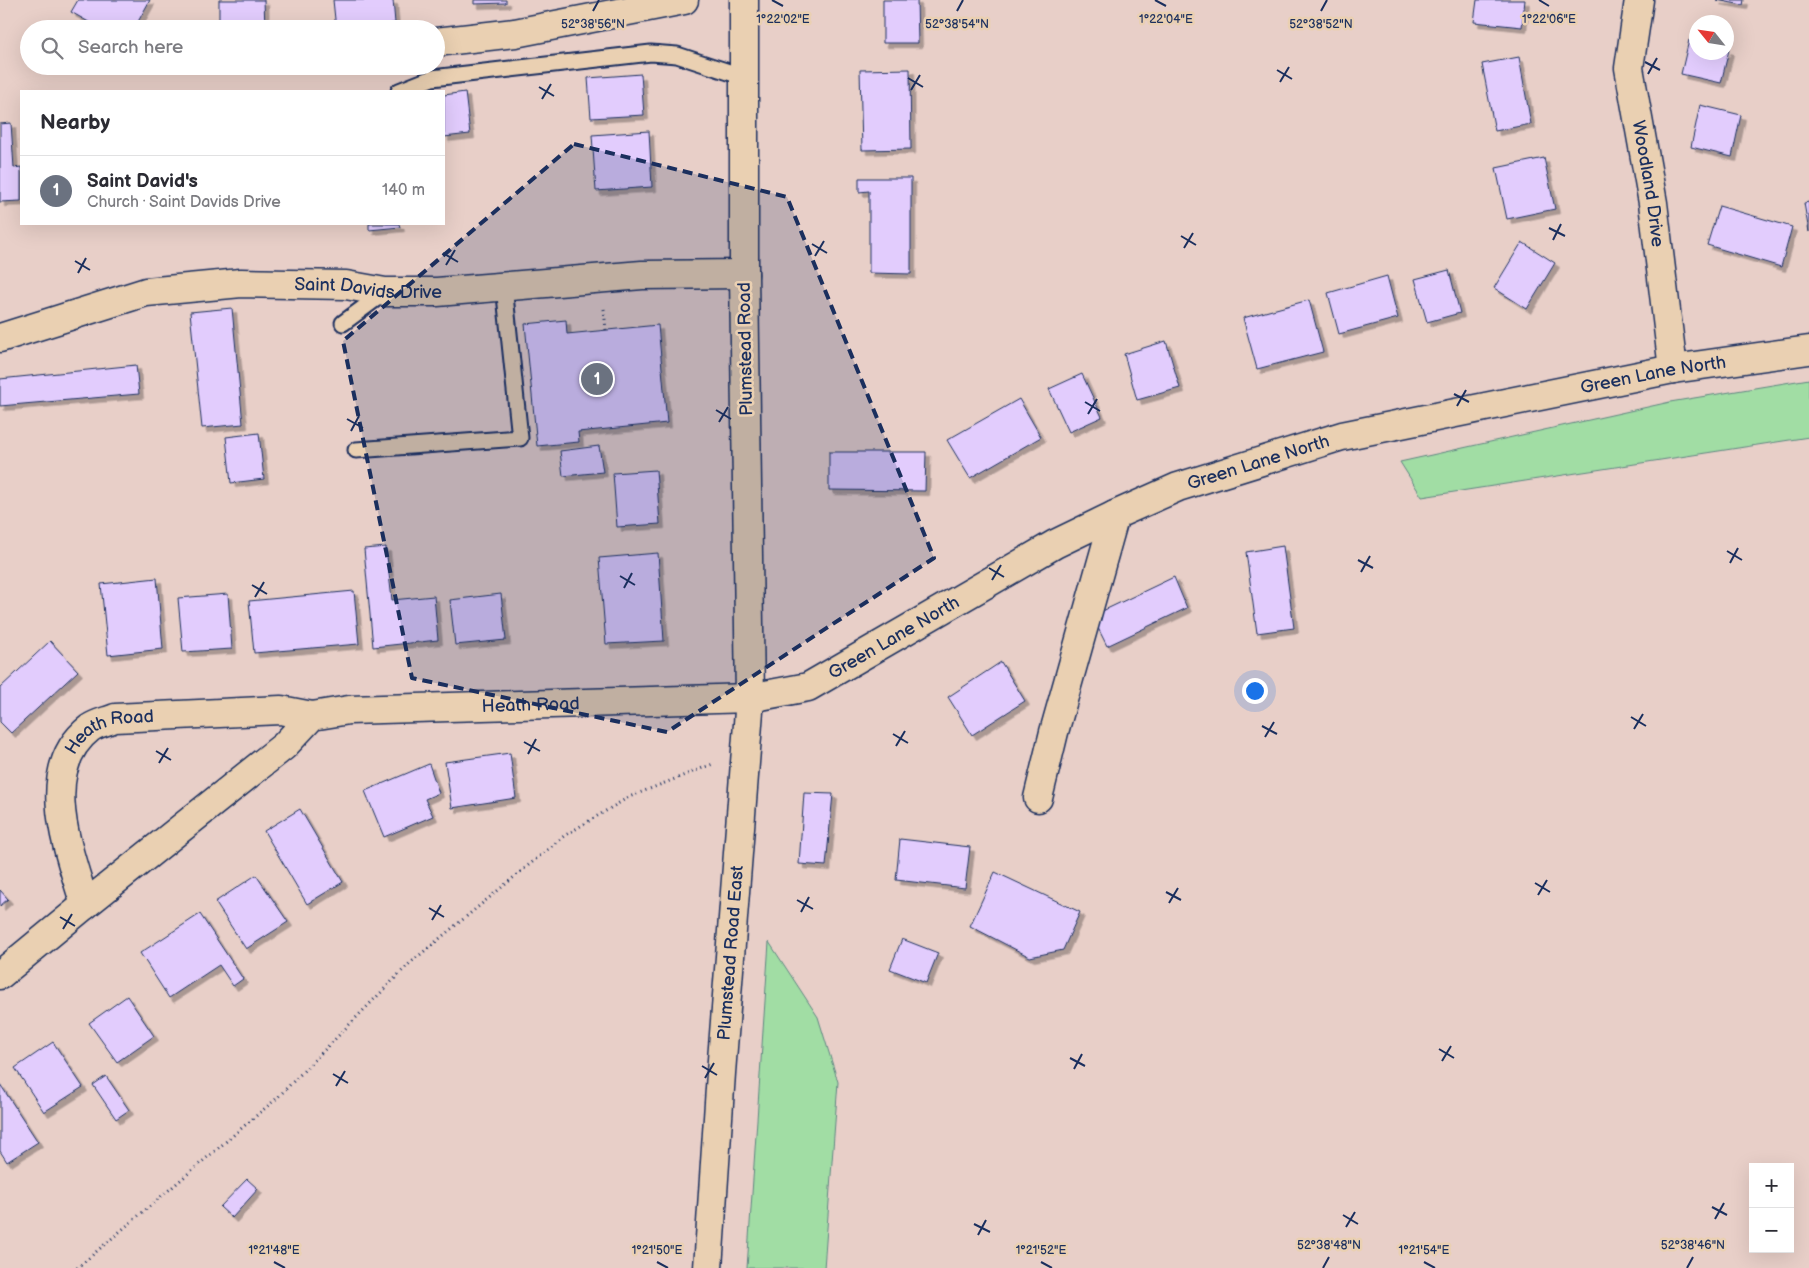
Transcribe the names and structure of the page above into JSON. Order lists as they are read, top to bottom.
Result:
{
  "streets": {
    "street": [
      "Woodland Drive",
      "Saint Davids Drive",
      "Plumstead Road",
      "Green Lane North",
      "Heath Road",
      "Plumstead Road East"
    ]
  },
  "crossings": [
    ["Woodland Drive", "Green Lane North"],
    ["Saint Davids Drive", "Plumstead Road"],
    ["Plumstead Road", "Green Lane North"],
    ["Plumstead Road", "Heath Road"],
    ["Plumstead Road", "Plumstead Road East"],
    ["Green Lane North", "Heath Road"],
    ["Green Lane North", "Plumstead Road East"],
    ["Heath Road", "Plumstead Road East"]
  ],
  "north": "top left",
  "page": {
    "search": "Search here",
    "heading": "Nearby",
    "list": [
      {
        "mark": "1",
        "name": "Saint David's",
        "note": "Church · Saint Davids Drive",
        "value": "140 m"
      }
    ],
    "pins": "1",
    "map_buttons": ["+", "−"]
  },
  "coordinates": [
    "1°22'04\"E",
    "1°22'02\"E",
    "1°22'06\"E",
    "52°38'56\"N",
    "52°38'54\"N",
    "52°38'52\"N",
    "52°38'48\"N",
    "52°38'46\"N",
    "1°21'48\"E",
    "1°21'50\"E",
    "1°21'52\"E",
    "1°21'54\"E"
  ]
}
